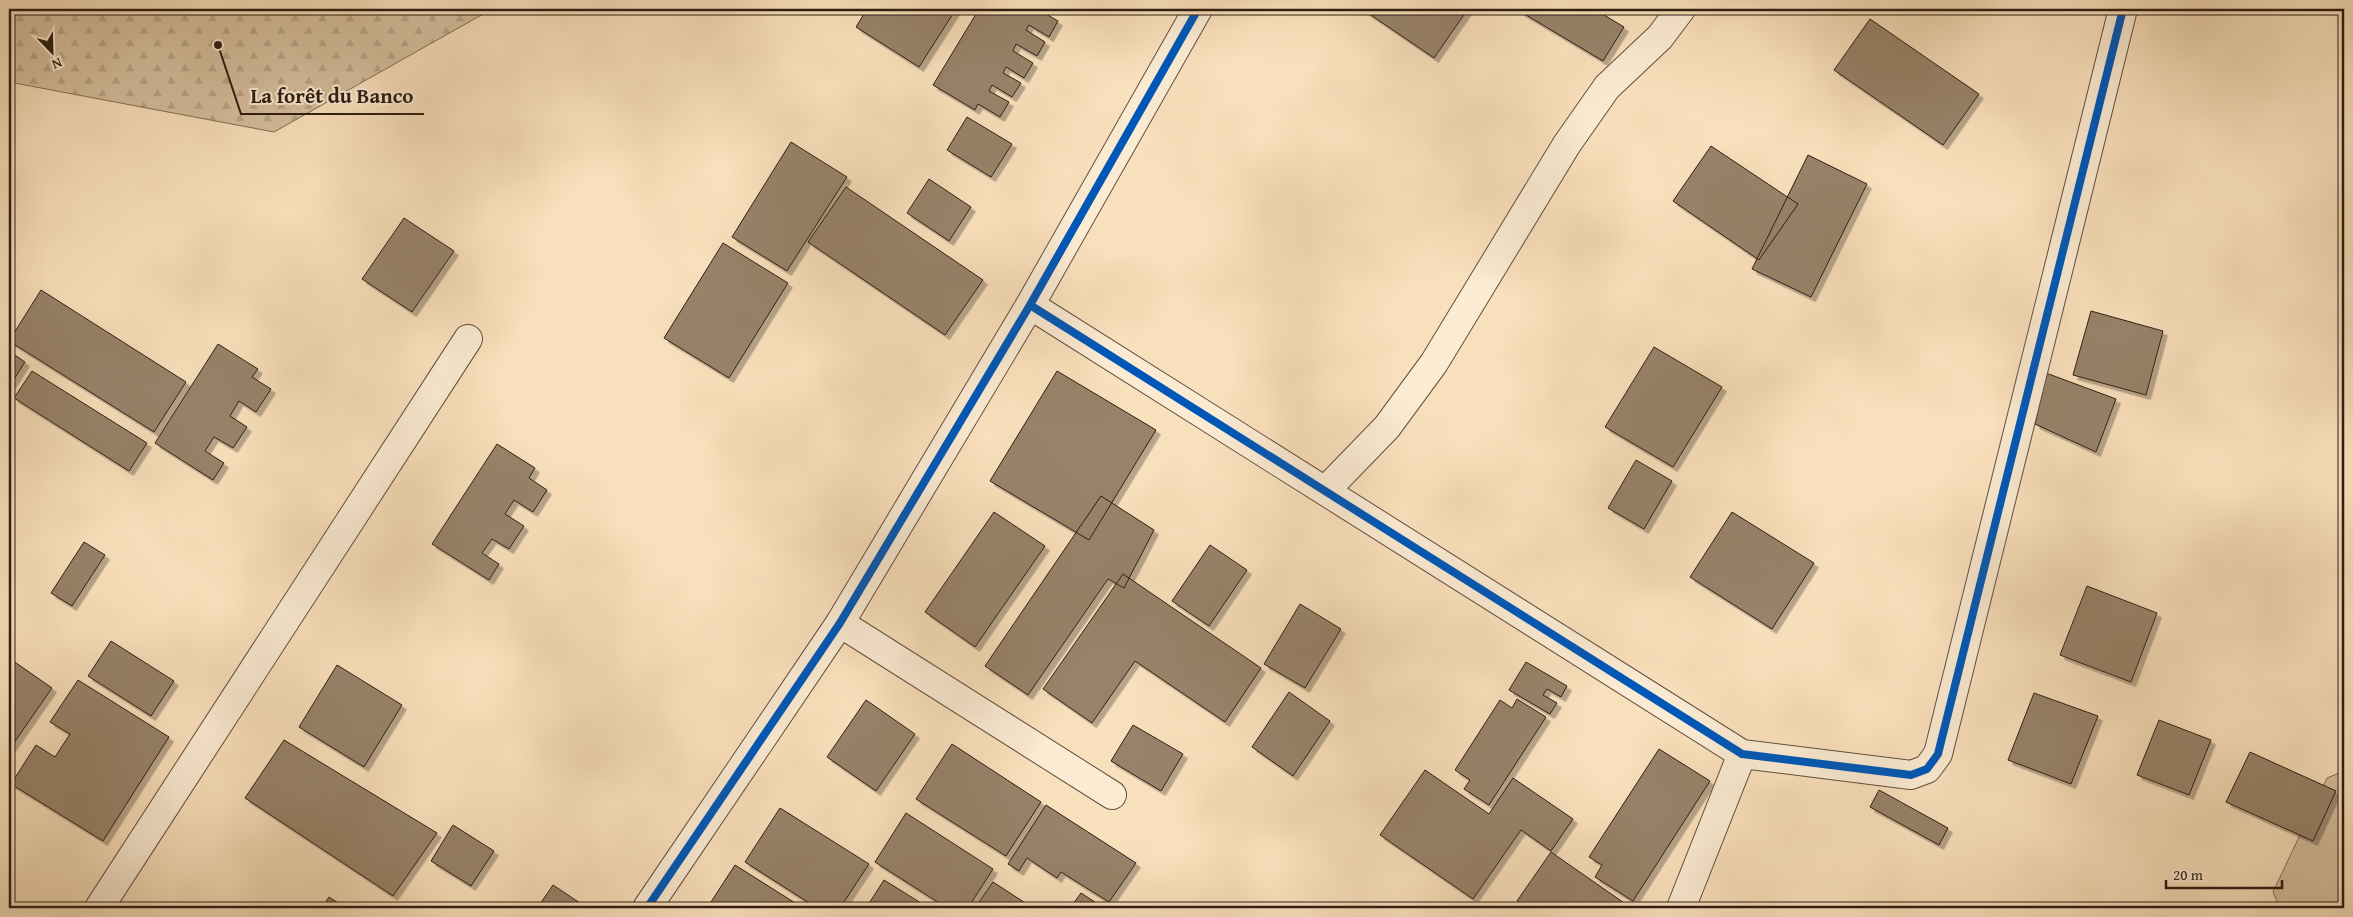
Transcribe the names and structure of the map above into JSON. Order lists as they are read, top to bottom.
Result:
{
  "places": ["La forêt du Banco"],
  "scale_bar": "20 m",
  "north": "bottom right"
}
